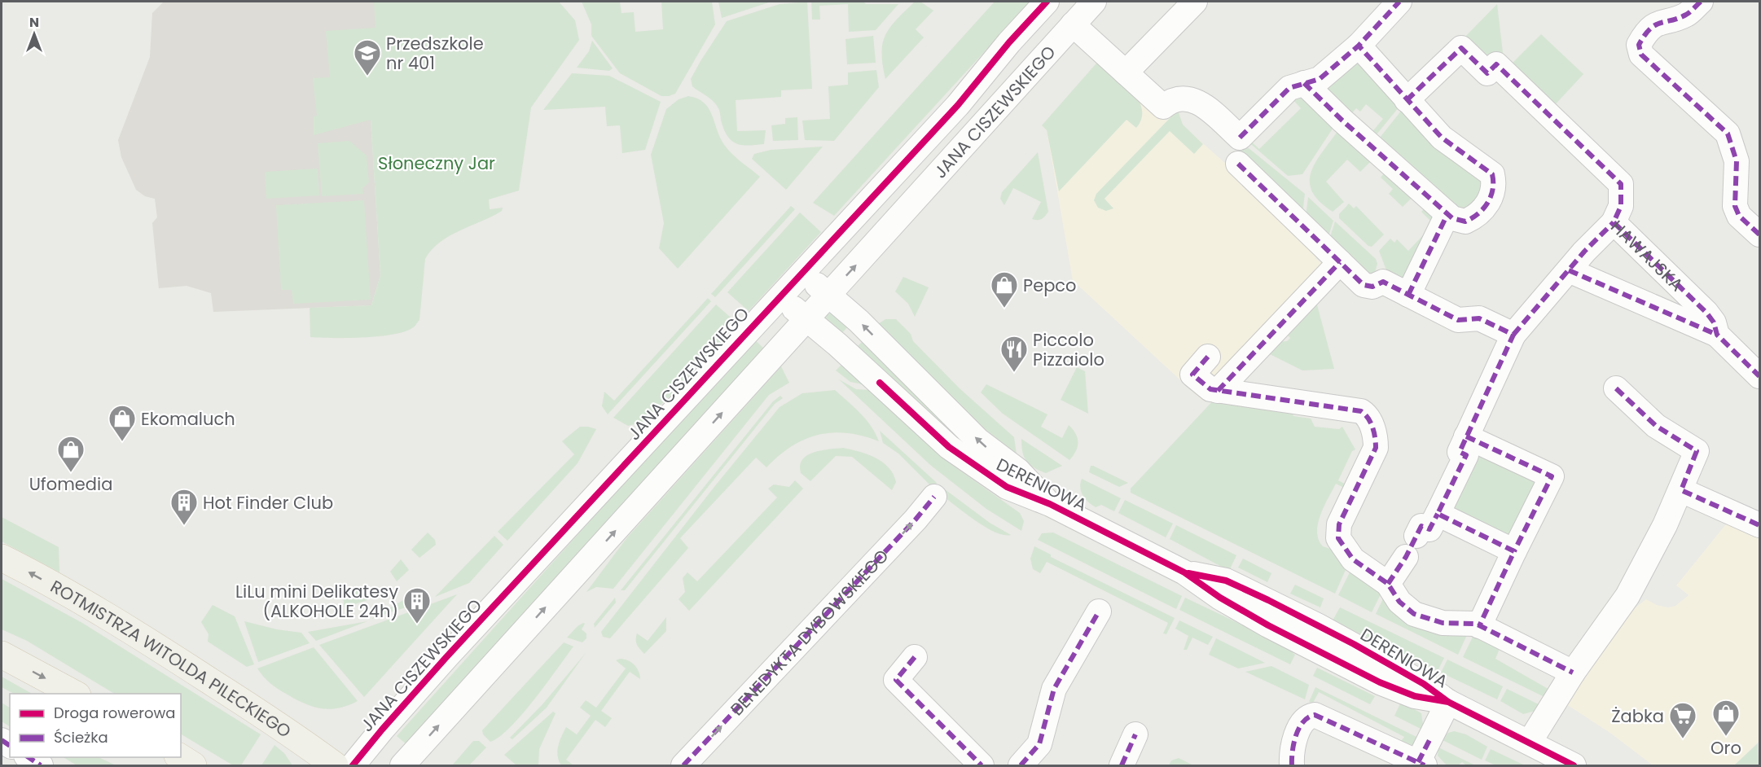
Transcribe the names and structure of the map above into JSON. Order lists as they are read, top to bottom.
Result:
{
  "streets": {
    "main road": ["ROTMISTRZA WITOLDA PILECKIEGO"],
    "street": [
      "JANA CISZEWSKIEGO",
      "HAWAJSKA",
      "DERENIOWA",
      "BENEDYKTA DYBOWSKIEGO"
    ]
  },
  "crossings": [
    ["JANA CISZEWSKIEGO", "DERENIOWA"]
  ],
  "one_way": ["BENEDYKTA DYBOWSKIEGO", "ROTMISTRZA WITOLDA PILECKIEGO"],
  "parks": ["Słoneczny Jar"],
  "places": {
    "school or university": ["Przedszkole nr 401"],
    "shop": [
      "Pepco",
      "Ekomaluch",
      "Ufomedia",
      "Oro"
    ],
    "restaurant": ["Piccolo Pizzaiolo"],
    "building": ["Hot Finder Club", "LiLu mini Delikatesy (ALKOHOLE 24h)"],
    "supermarket": ["Żabka"]
  },
  "legend": ["Droga rowerowa", "Ścieżka"],
  "north": "top"
}
